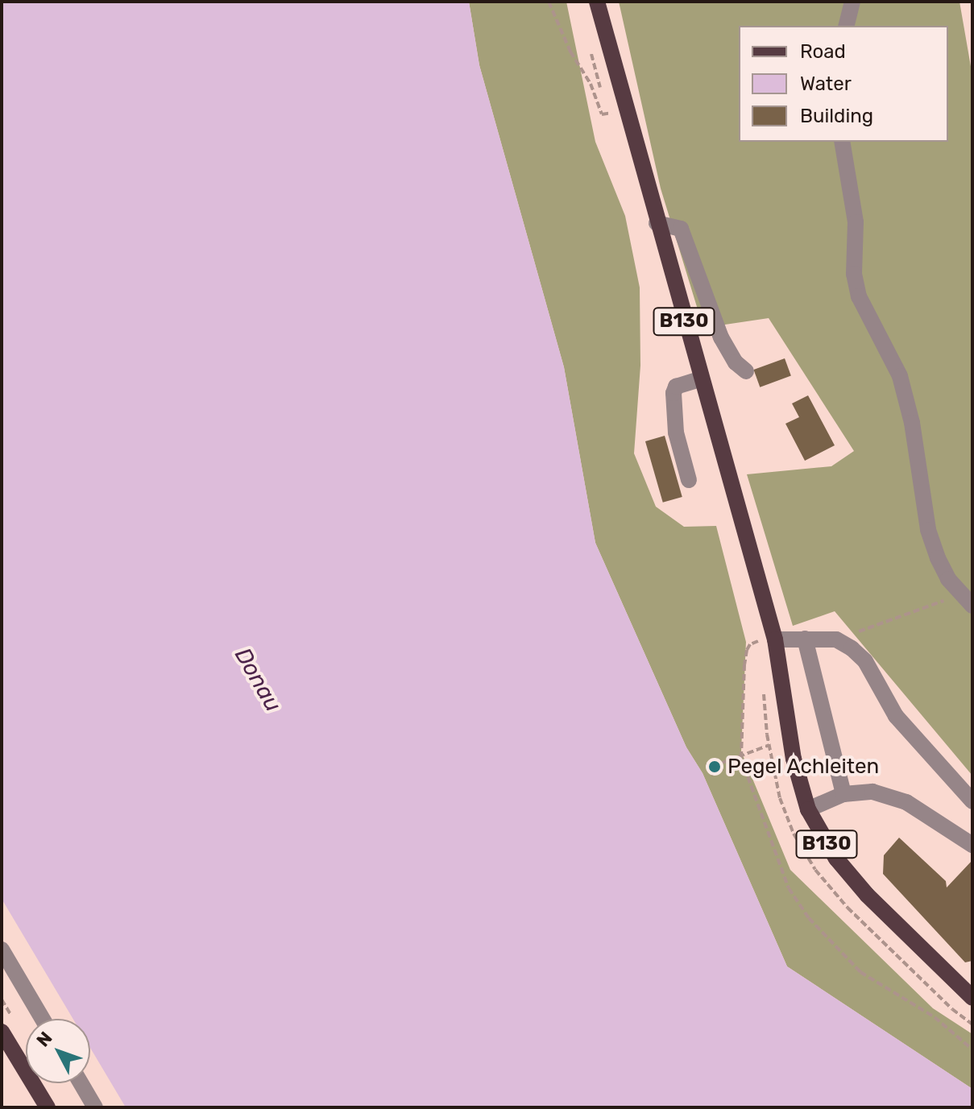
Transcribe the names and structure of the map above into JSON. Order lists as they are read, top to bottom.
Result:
{
  "streets": {
    "main road": ["B130"]
  },
  "water": ["Donau"],
  "places": ["Pegel Achleiten"],
  "legend": ["Road", "Water", "Building"],
  "north": "top left"
}
